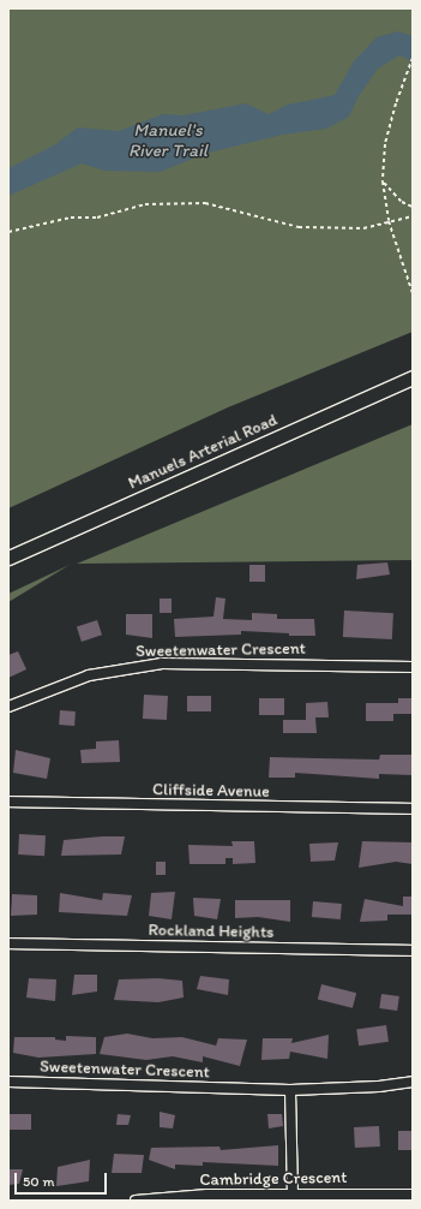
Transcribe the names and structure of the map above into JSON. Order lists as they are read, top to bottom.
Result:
{
  "streets": {
    "main road": ["Manuels Arterial Road"],
    "street": [
      "Sweetenwater Crescent",
      "Cliffside Avenue",
      "Rockland Heights",
      "Cambridge Crescent"
    ]
  },
  "water": ["Manuel's River Trail"],
  "scale_bar": "50 m"
}
